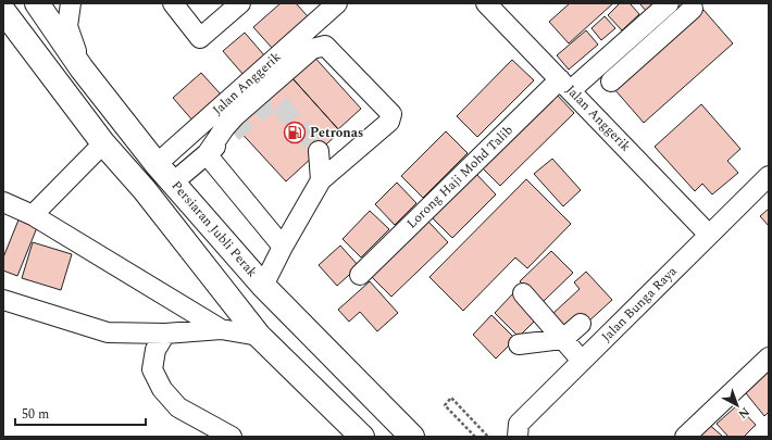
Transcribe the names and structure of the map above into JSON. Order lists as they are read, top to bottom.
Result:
{
  "streets": {
    "main road": ["Persiaran Jubli Perak"],
    "street": ["Jalan Anggerik", "Lorong Haji Mohd Talib", "Jalan Bunga Raya"]
  },
  "crossings": [
    ["Jalan Anggerik", "Lorong Haji Mohd Talib"],
    ["Jalan Anggerik", "Persiaran Jubli Perak"],
    ["Jalan Anggerik", "Jalan Bunga Raya"]
  ],
  "places": {
    "fuel station": ["Petronas"]
  },
  "scale_bar": "50 m",
  "north": "bottom right"
}
